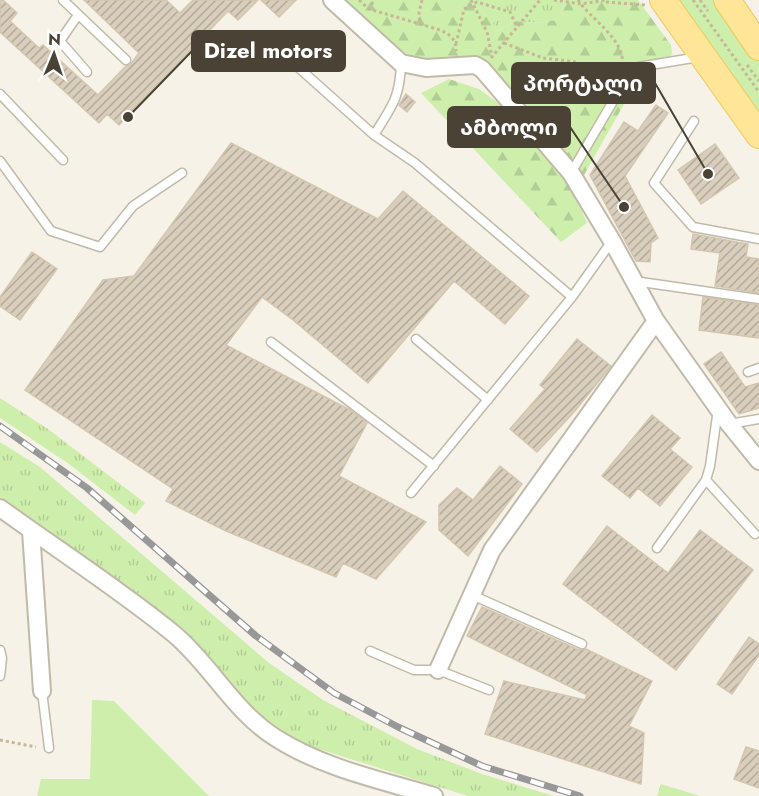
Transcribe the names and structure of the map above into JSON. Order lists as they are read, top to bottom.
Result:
{
  "places": ["Dizel motors", "პორტალი", "ამბოლი"],
  "north": "top"
}
